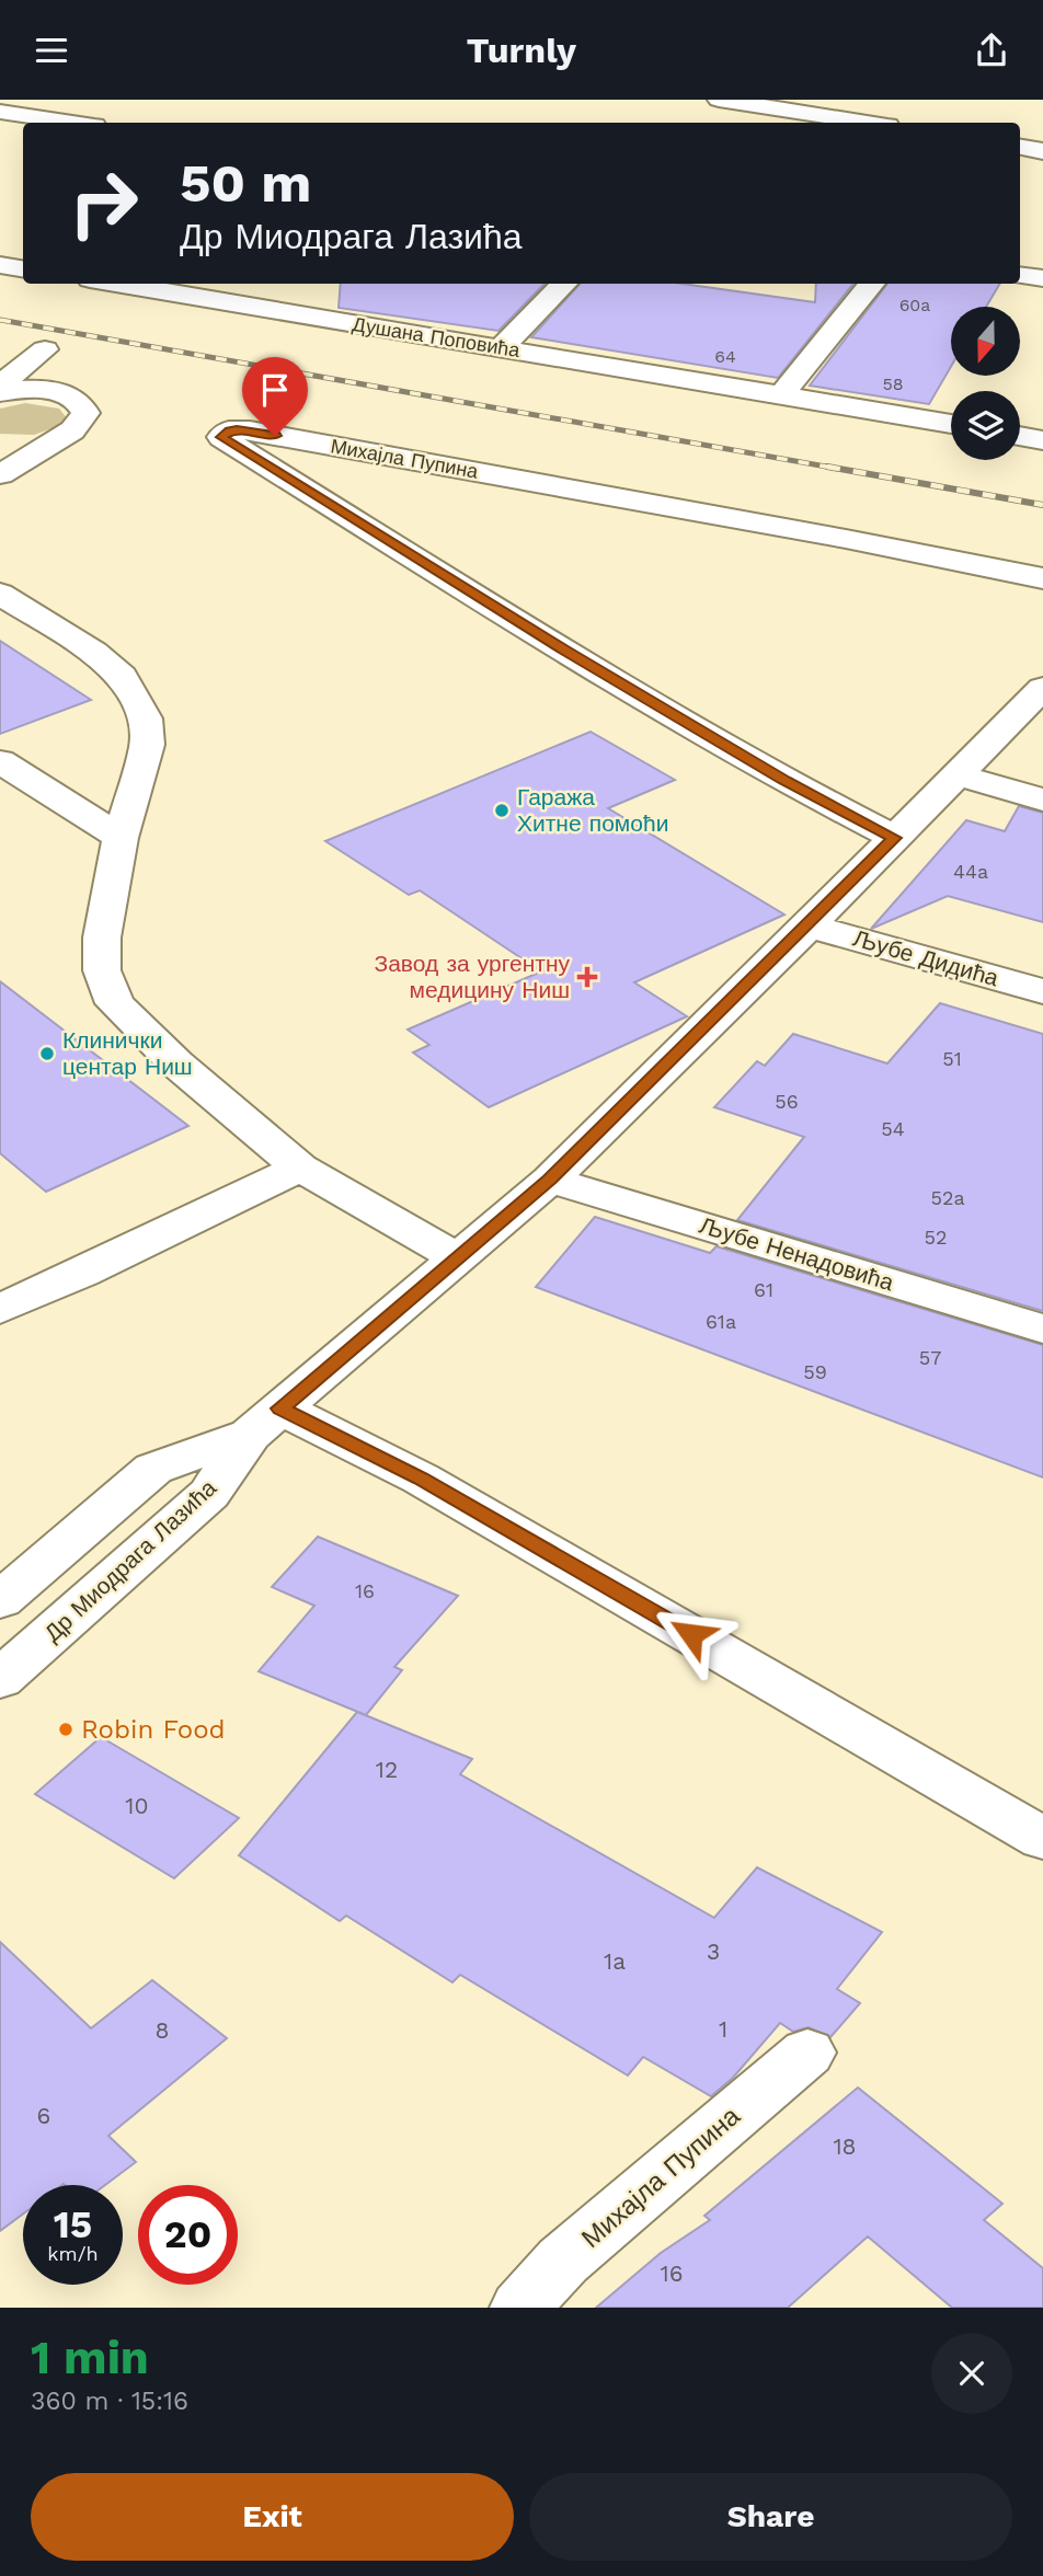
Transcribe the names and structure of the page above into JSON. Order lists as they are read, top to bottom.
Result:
{
  "streets": {
    "street": [
      "Душана Поповића",
      "Михајла Пупина",
      "Љубе Дидића",
      "Љубе Ненадовића",
      "Др Миодрага Лазића"
    ]
  },
  "crossings": [
    ["Михајла Пупина", "Др Миодрага Лазића"],
    ["Љубе Дидића", "Др Миодрага Лазића"],
    ["Љубе Ненадовића", "Др Миодрага Лазића"]
  ],
  "places": {
    "other": ["Гаража Хитне помоћи", "Клинички центар Ниш", "Robin Food"],
    "health": ["Завод за ургентну медицину Ниш"]
  },
  "house_numbers": [
    "60a",
    "64",
    "58",
    "44a",
    "51",
    "56",
    "54",
    "52a",
    "52",
    "61",
    "61a",
    "57",
    "59",
    "16",
    "12",
    "10",
    "3",
    "1a",
    "1",
    "8",
    "6",
    "18",
    "16"
  ],
  "north": "bottom",
  "page": {
    "header": "Turnly",
    "turn": ["50 m", "Др Миодрага Лазића"],
    "speed": "15 km/h",
    "limit": "20",
    "heading": ["1 min", "360 m · 15:16"],
    "buttons": ["Exit", "Share"]
  }
}
